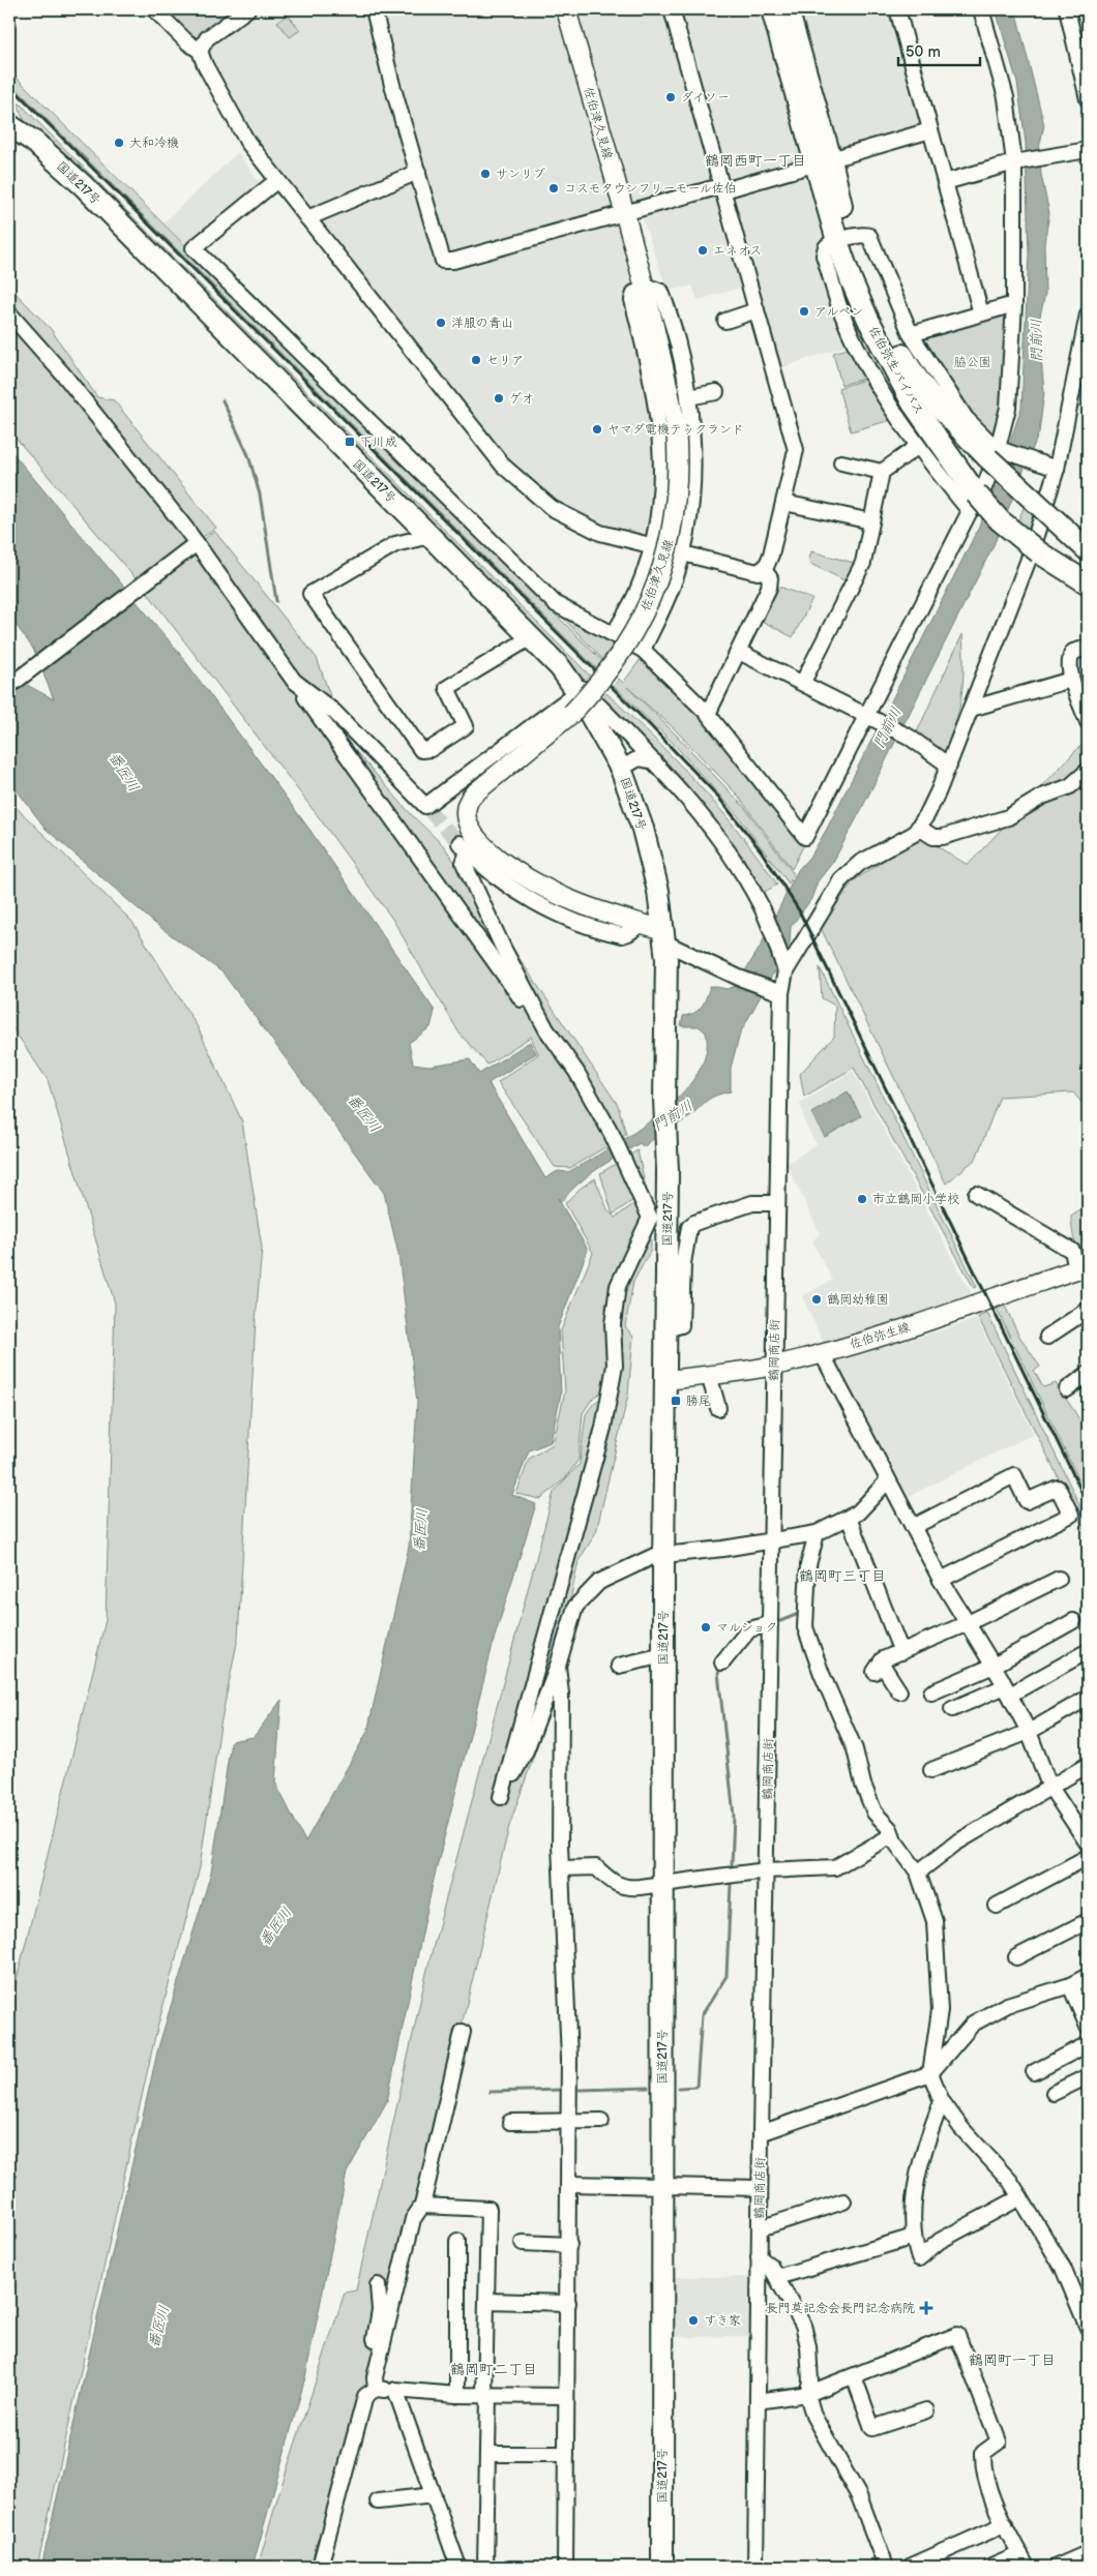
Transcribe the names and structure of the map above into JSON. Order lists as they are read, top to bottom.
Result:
{
  "streets": {
    "highway": ["国道217号", "佐伯弥生バイパス"],
    "main road": ["佐伯津久見線", "佐伯弥生線"],
    "street": ["鶴岡商店街"]
  },
  "crossings": [
    ["佐伯津久見線", "国道217号"],
    ["国道217号", "佐伯弥生線"],
    ["佐伯弥生線", "鶴岡商店街"]
  ],
  "districts": [
    "鶴岡西町一丁目",
    "鶴岡町三丁目",
    "鶴岡町一丁目",
    "鶴岡町二丁目"
  ],
  "water": ["門前川", "番匠川"],
  "parks": ["脇公園"],
  "places": {
    "other": [
      "ダイソー",
      "大和冷機",
      "サンリブ",
      "コスモタウンフリーモール佐伯",
      "エネオス",
      "アルペン",
      "洋服の青山",
      "セリア",
      "ゲオ",
      "ヤマダ電機テックランド",
      "市立鶴岡小学校",
      "鶴岡幼稚園",
      "マルショク",
      "すき家"
    ],
    "transit": ["下川成", "勝尾"],
    "health": ["長門莫記念会長門記念病院"]
  },
  "scale_bar": "50 m"
}
